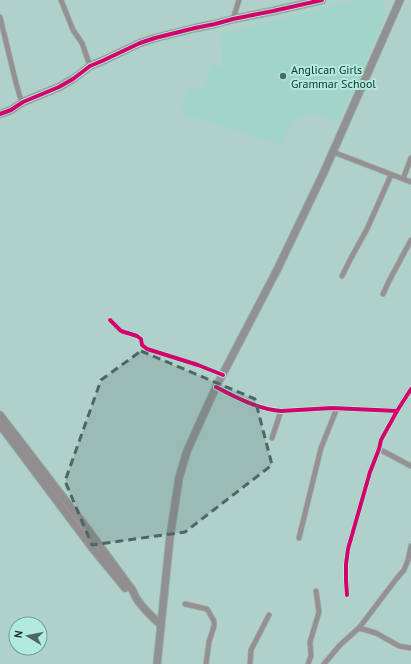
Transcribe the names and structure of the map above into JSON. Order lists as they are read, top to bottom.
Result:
{
  "places": ["Anglican Girls Grammar School"],
  "north": "left"
}
